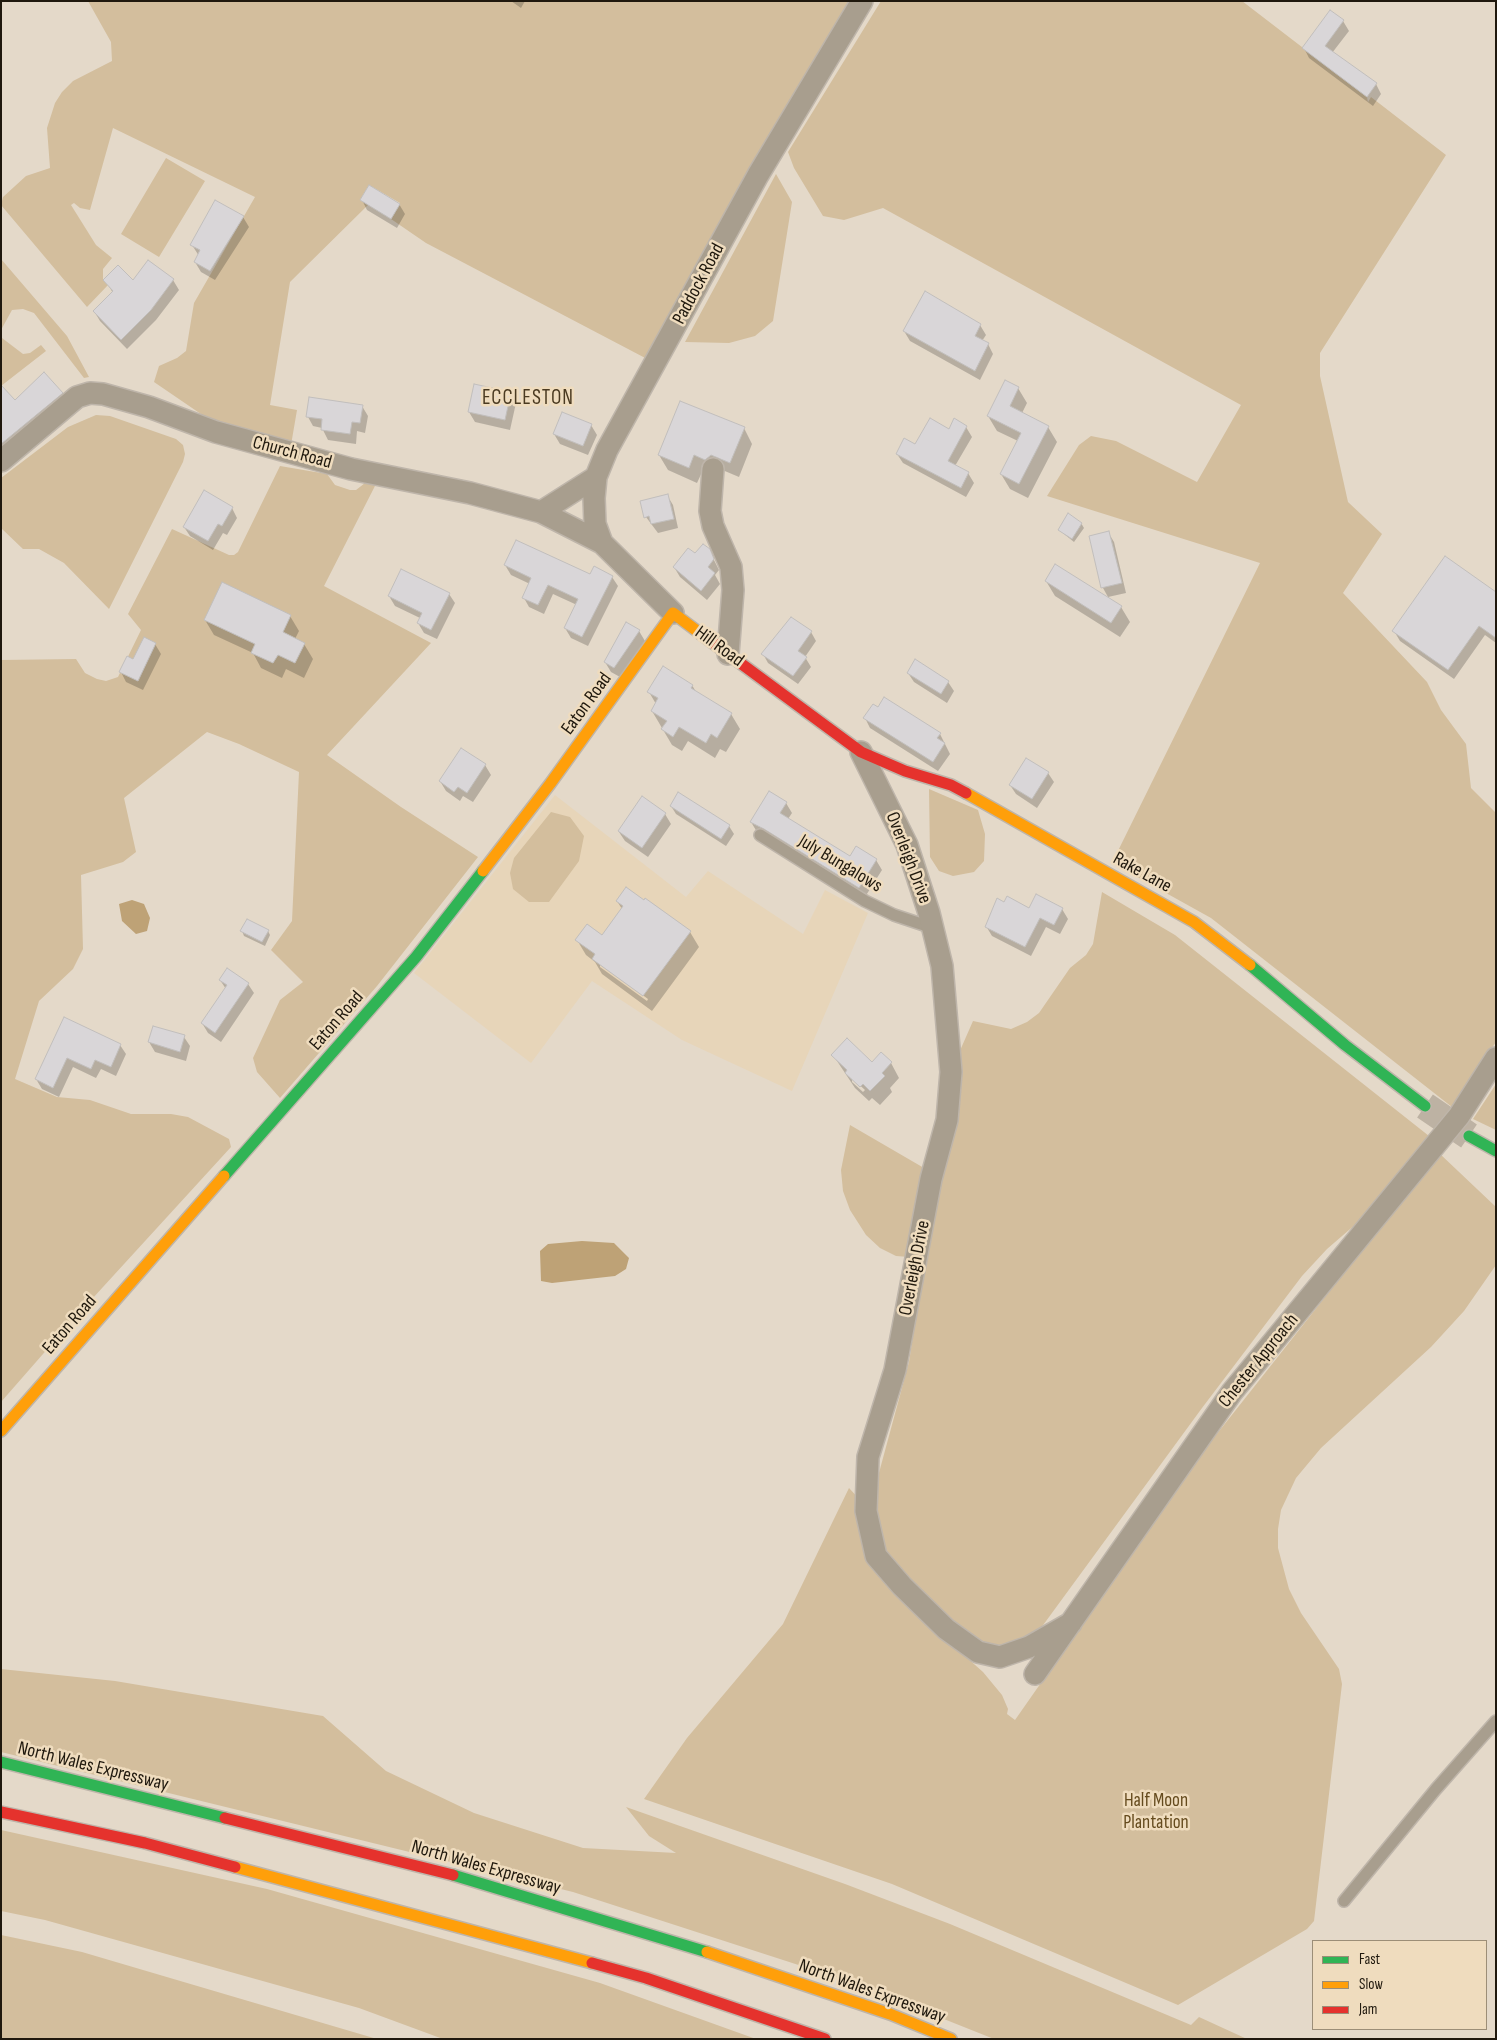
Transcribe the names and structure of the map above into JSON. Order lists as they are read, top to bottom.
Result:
{
  "streets": {
    "main road": [
      "Hill Road",
      "Eaton Road",
      "Rake Lane",
      "North Wales Expressway"
    ],
    "street": [
      "Paddock Road",
      "Church Road",
      "Overleigh Drive",
      "Chester Approach"
    ],
    "lane": ["July Bungalows"]
  },
  "crossings": [
    ["Paddock Road", "Church Road"],
    ["Paddock Road", "Hill Road"],
    ["Hill Road", "Eaton Road"],
    ["Hill Road", "Rake Lane"],
    ["Overleigh Drive", "July Bungalows"],
    ["Overleigh Drive", "Rake Lane"],
    ["Overleigh Drive", "Chester Approach"]
  ],
  "districts": ["ECCLESTON"],
  "parks": ["Half Moon Plantation"],
  "legend": ["Fast", "Slow", "Jam"]
}
